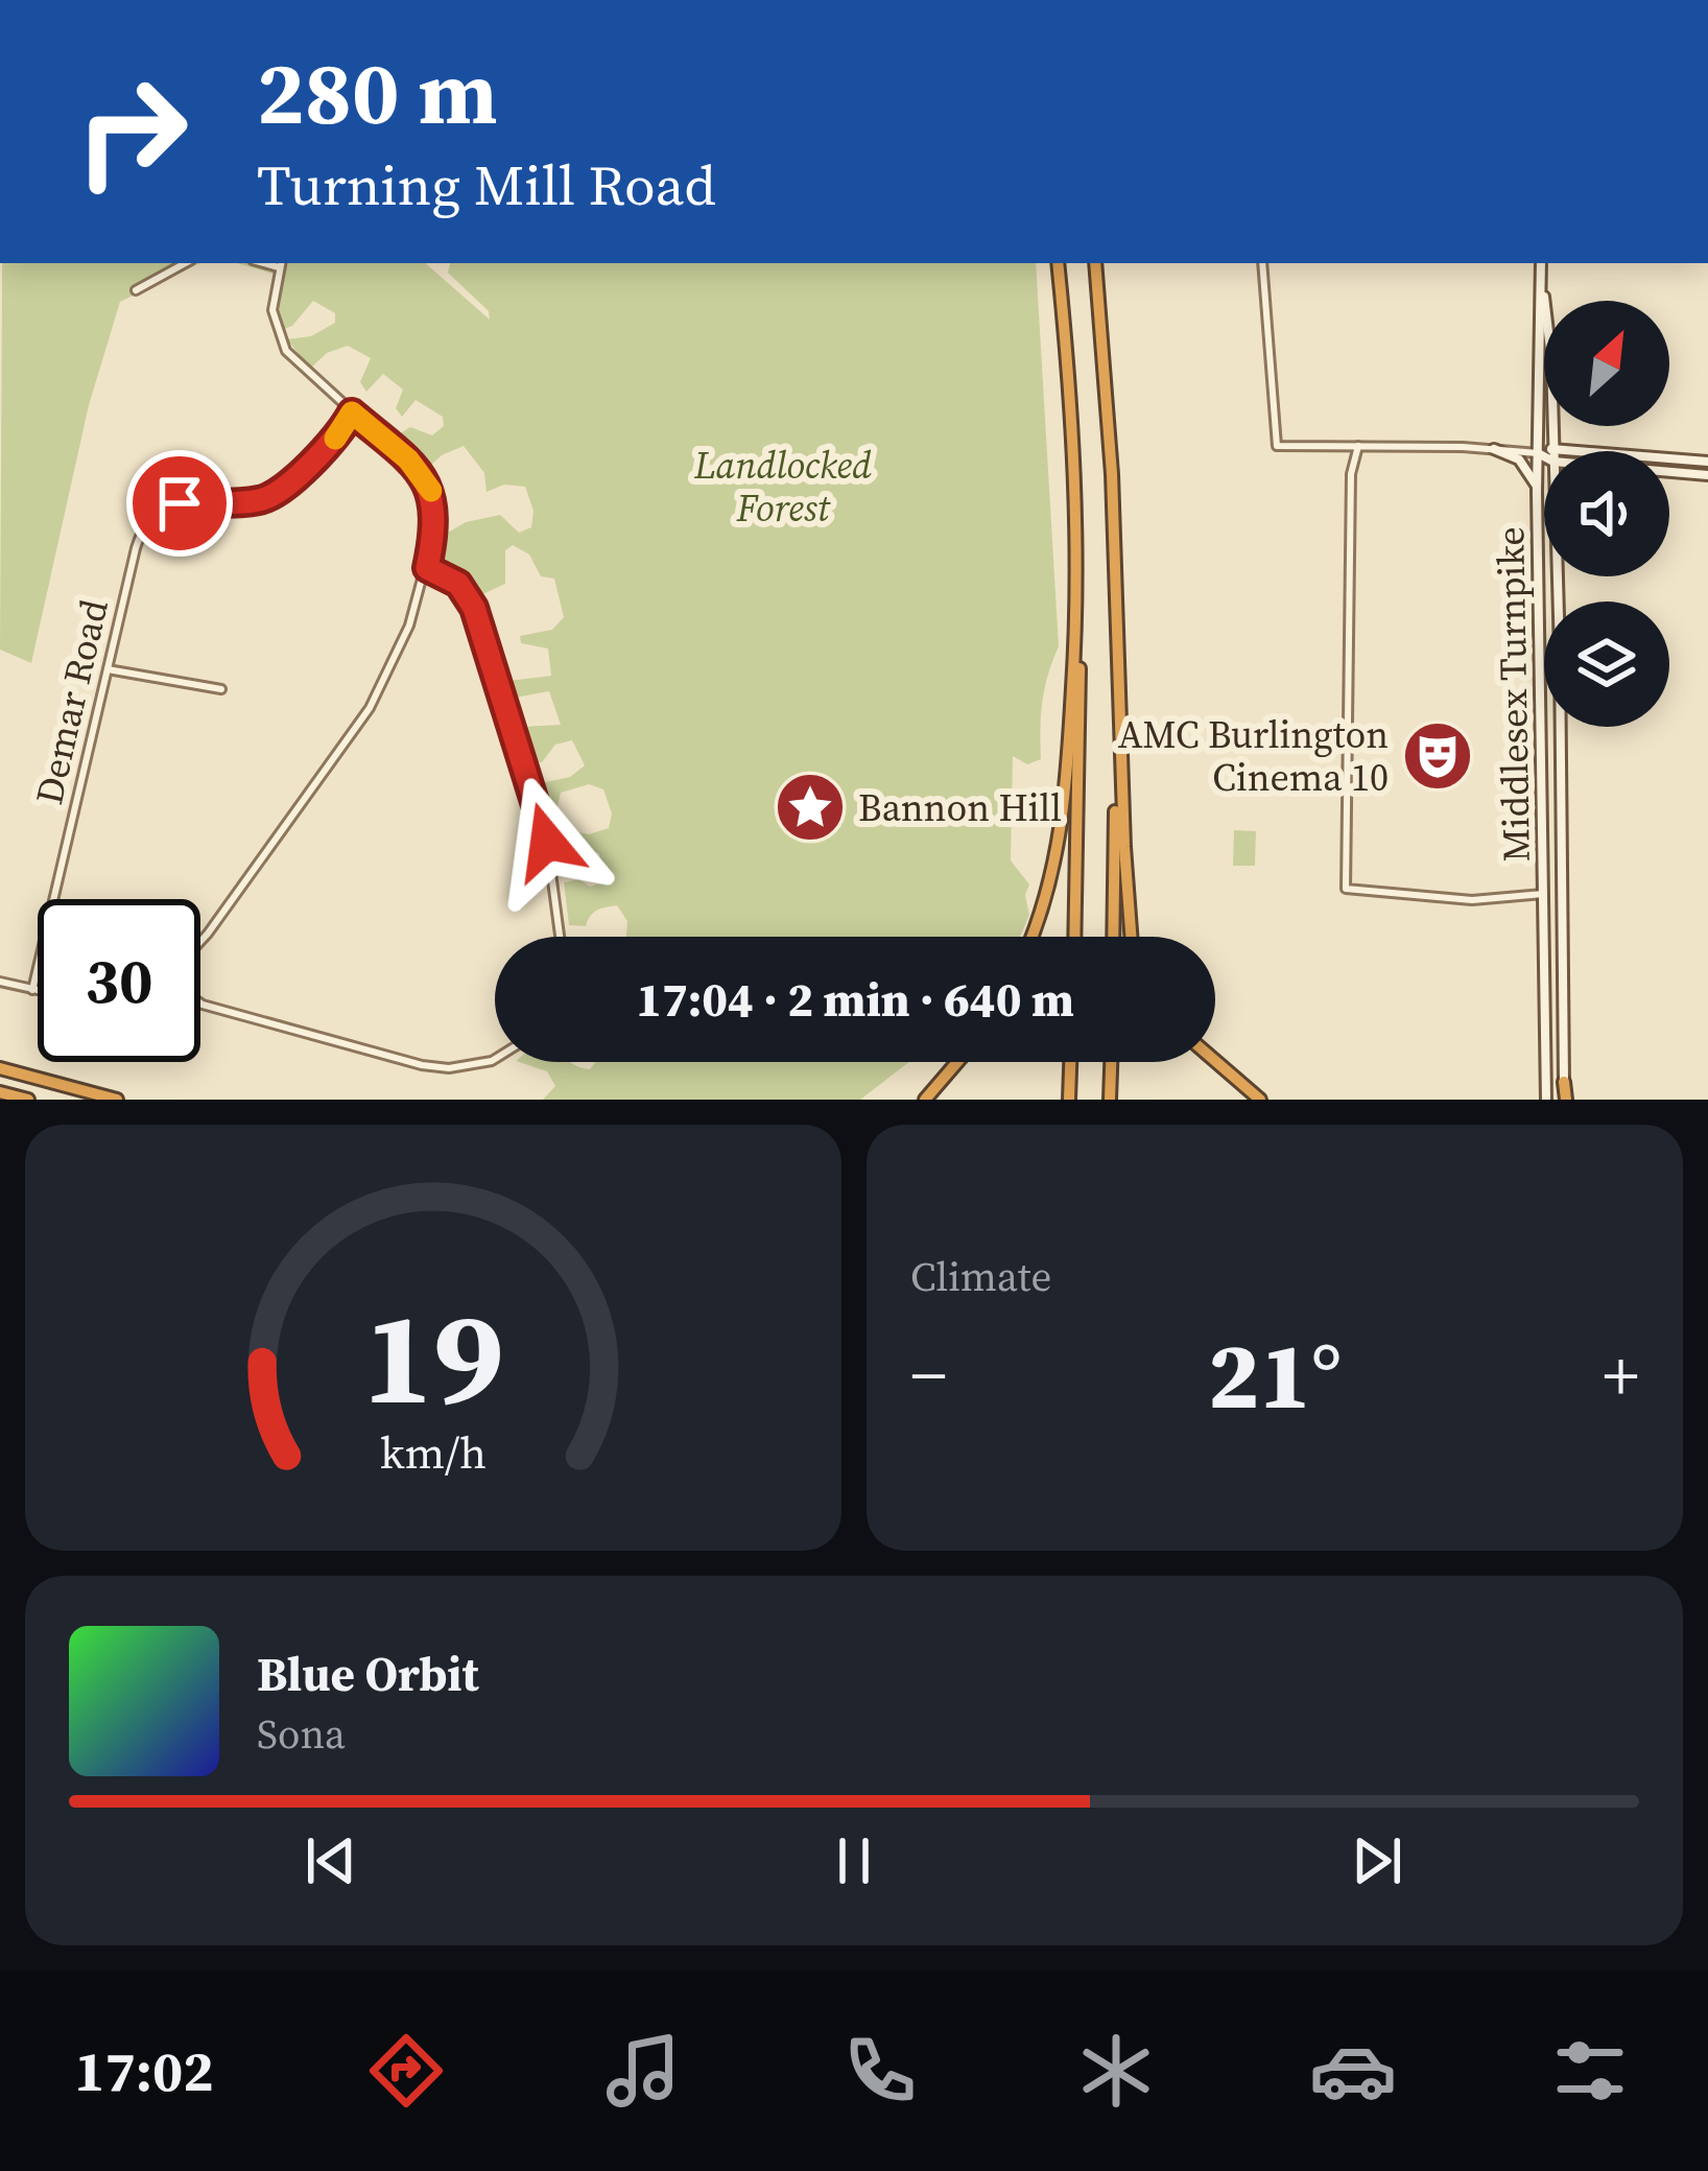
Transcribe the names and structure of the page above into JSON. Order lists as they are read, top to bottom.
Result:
{
  "streets": {
    "main road": ["Middlesex Turnpike"],
    "street": ["Demar Road"]
  },
  "parks": ["Landlocked Forest"],
  "places": {
    "theatre": ["AMC Burlington Cinema 10"],
    "place": ["Bannon Hill"]
  },
  "north": "top right",
  "page": {
    "turn": ["280 m", "Turning Mill Road"],
    "limit": "30",
    "trip": "17:04 · 2 min · 640 m",
    "tile": "Climate",
    "heat": ["−", "21°", "+"],
    "song": ["Blue Orbit", "Sona"],
    "tabs": "17:02",
    "gauge": ["19", "km/h"]
  }
}
